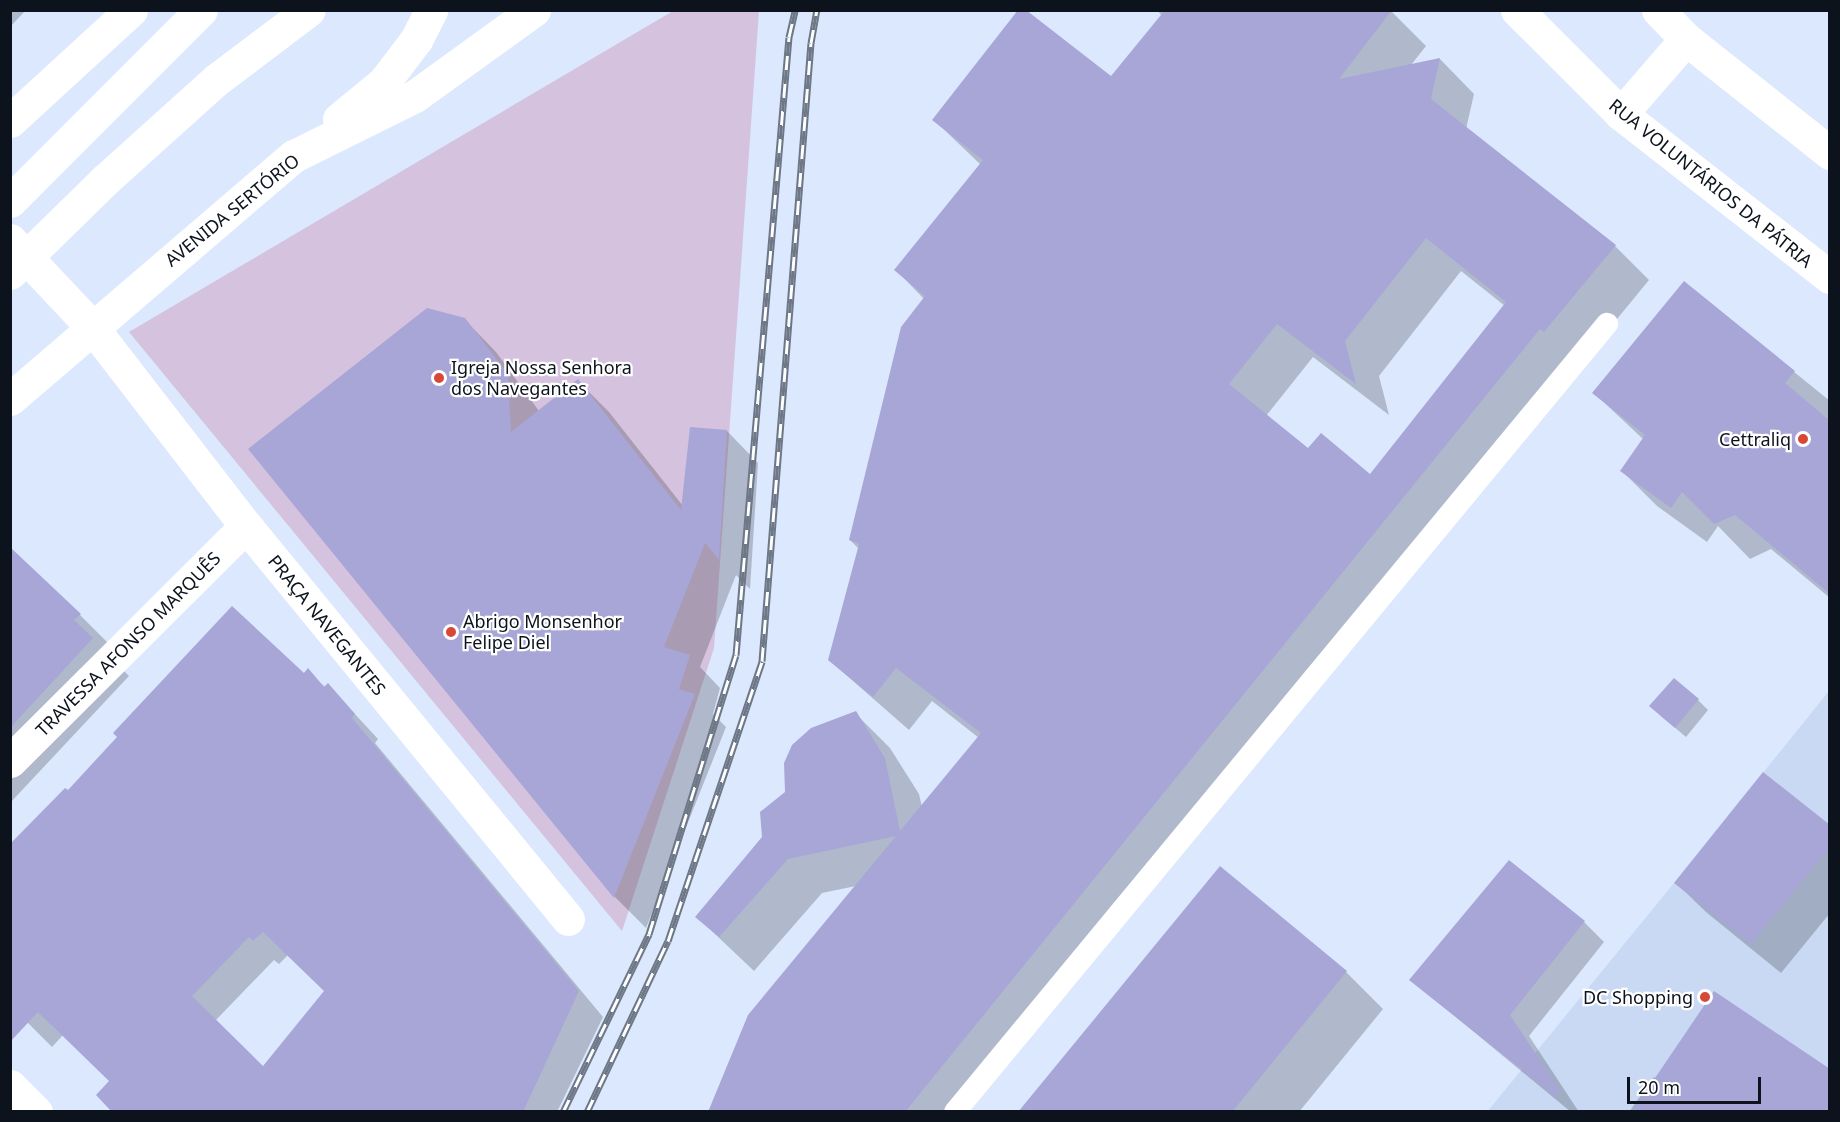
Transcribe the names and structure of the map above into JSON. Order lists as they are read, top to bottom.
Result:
{
  "streets": {
    "main road": [
      "RUA VOLUNTÁRIOS DA PÁTRIA",
      "AVENIDA SERTÓRIO",
      "PRAÇA NAVEGANTES",
      "TRAVESSA AFONSO MARQUÊS"
    ]
  },
  "crossings": [
    ["AVENIDA SERTÓRIO", "PRAÇA NAVEGANTES"],
    ["PRAÇA NAVEGANTES", "TRAVESSA AFONSO MARQUÊS"]
  ],
  "places": [
    "Igreja Nossa Senhora dos Navegantes",
    "Cettraliq",
    "Abrigo Monsenhor Felipe Diel",
    "DC Shopping"
  ],
  "scale_bar": "20 m"
}
